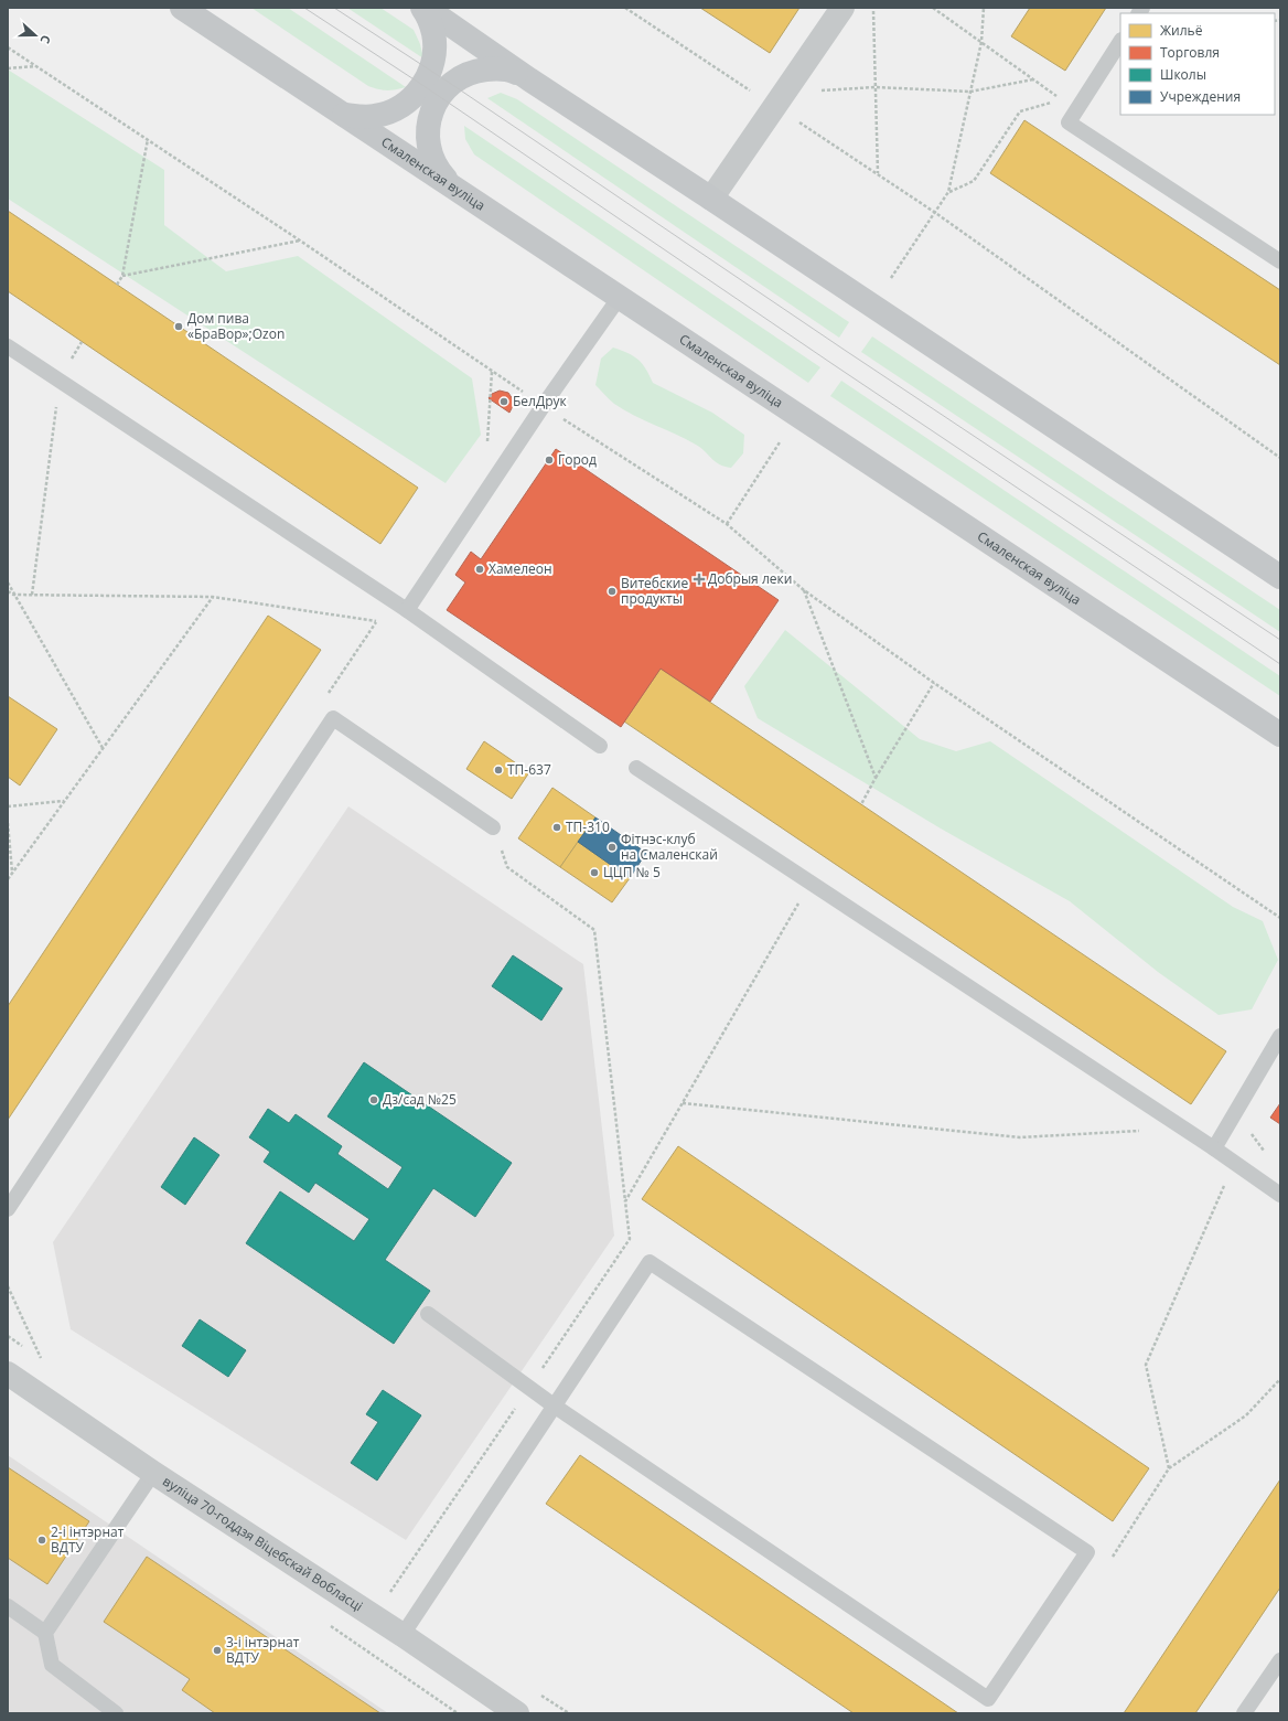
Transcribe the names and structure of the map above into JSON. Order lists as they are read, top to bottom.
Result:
{
  "streets": {
    "main road": ["Смаленская вуліца"],
    "street": ["вуліца 70-годдзя Віцебскай Вобласці"]
  },
  "places": {
    "other": [
      "Дом пива «БраВор»;Ozon",
      "БелДрук",
      "Город",
      "Хамелеон",
      "Витебские продукты",
      "ТП-637",
      "ТП-310",
      "Фітнэс-клуб на Смаленскай",
      "ЦЦП № 5",
      "Дз/сад №25",
      "2-і інтэрнат ВДТУ",
      "3-і інтэрнат ВДТУ"
    ],
    "health": ["Добрыя леки"]
  },
  "legend": [
    "Жильё",
    "Торговля",
    "Школы",
    "Учреждения"
  ],
  "north": "right"
}
